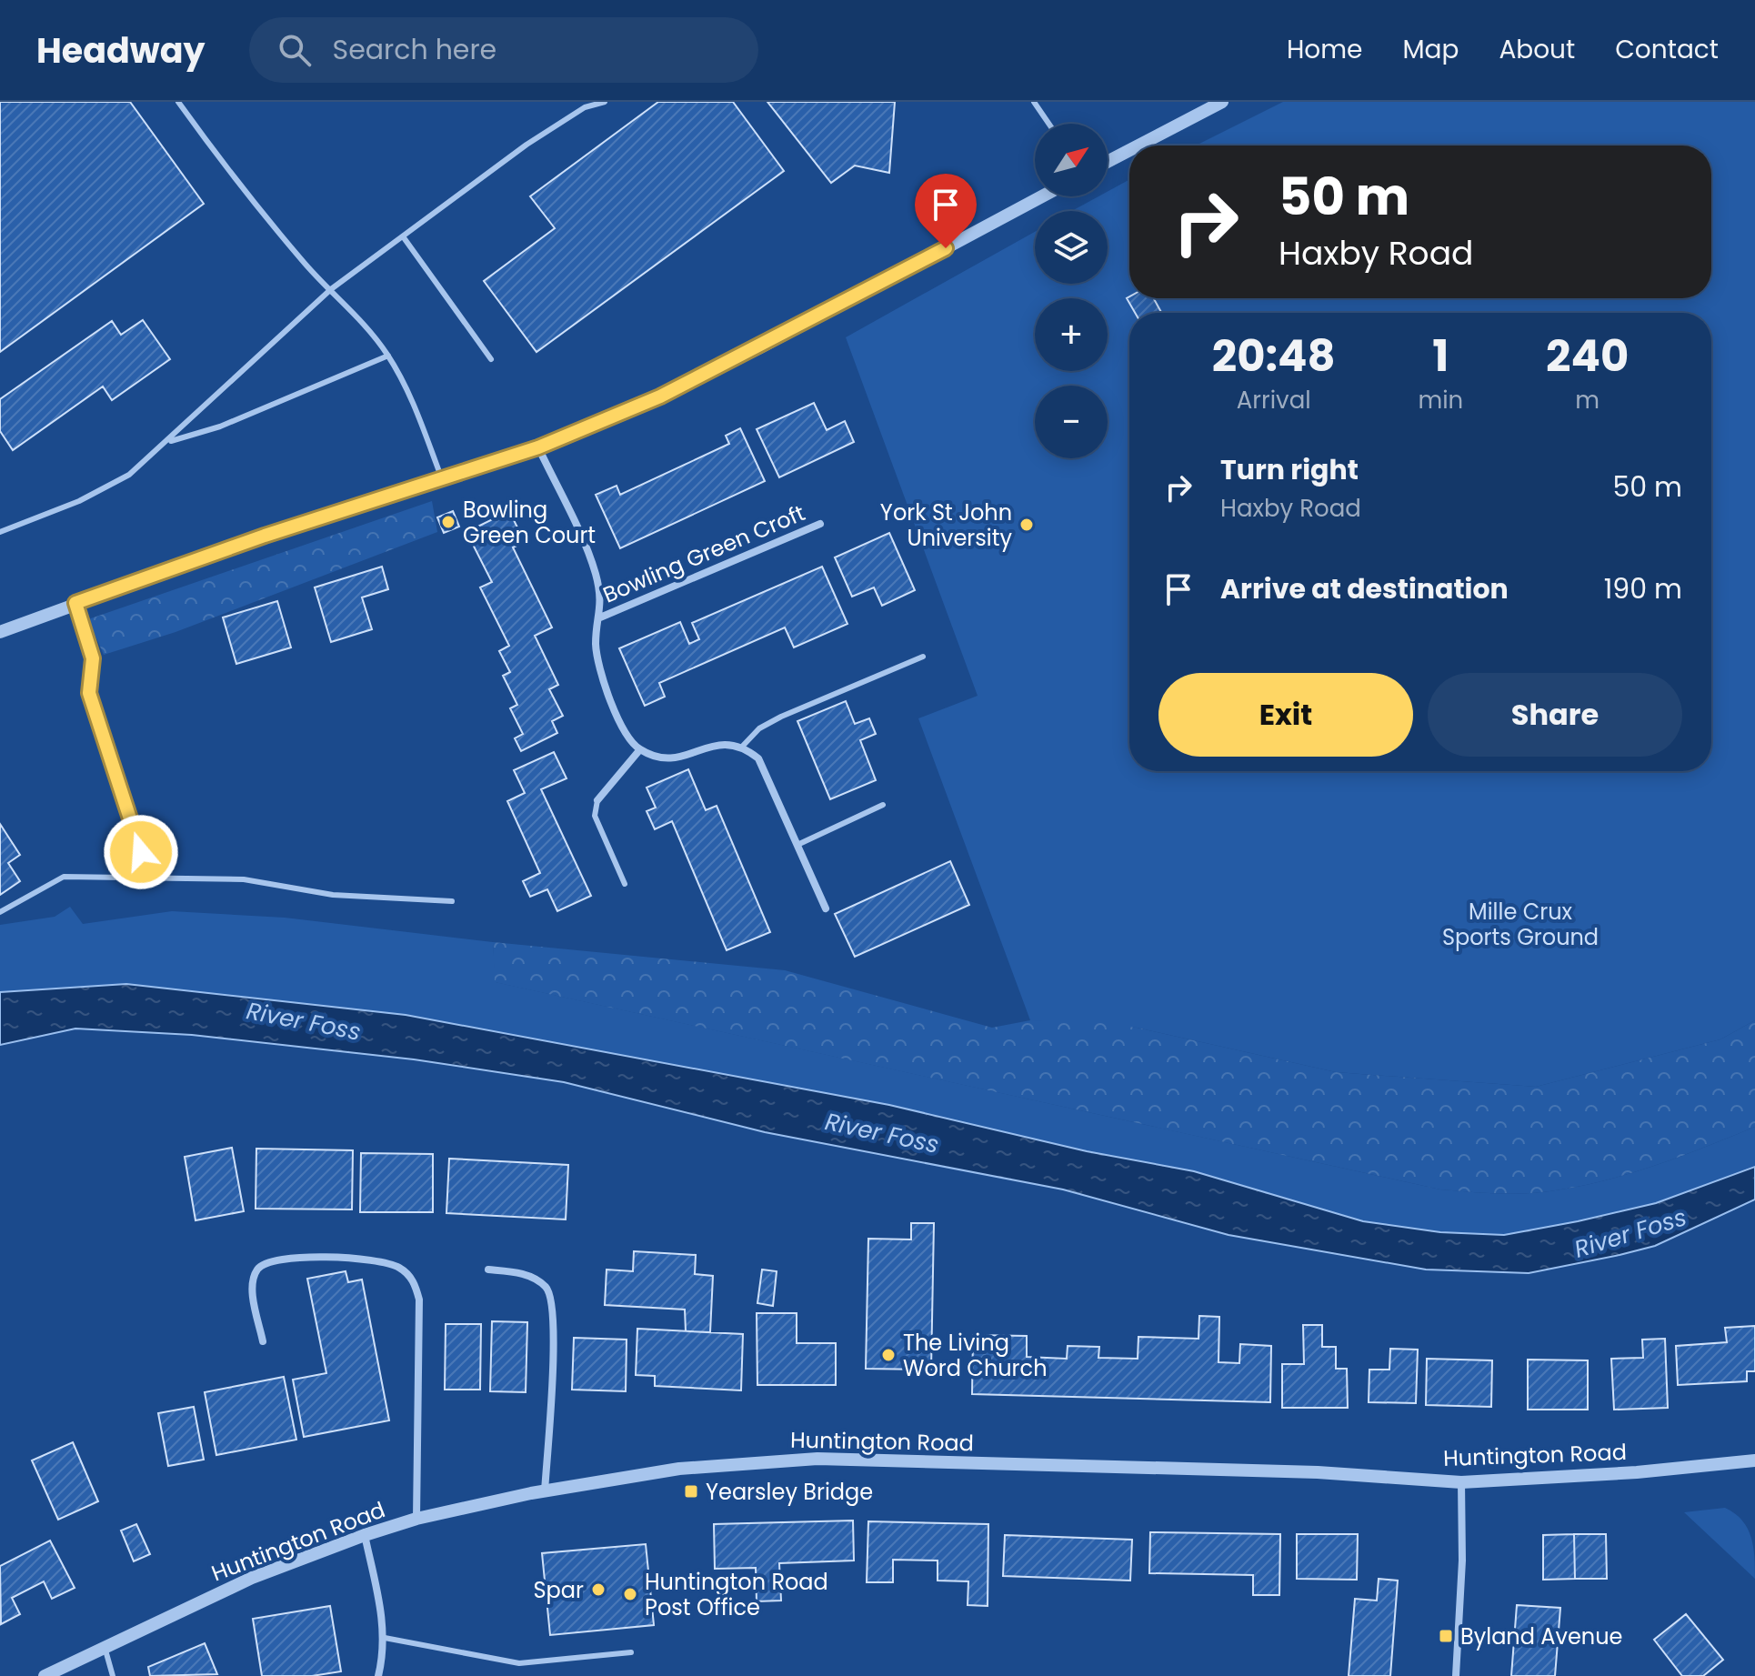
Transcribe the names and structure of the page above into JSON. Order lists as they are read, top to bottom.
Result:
{
  "streets": {
    "street": ["Bowling Green Croft", "Huntington Road"]
  },
  "water": ["River Foss"],
  "parks": ["Mille Crux Sports Ground"],
  "places": {
    "other": [
      "Bowling Green Court",
      "York St John University",
      "The Living Word Church",
      "Spar",
      "Huntington Road Post Office"
    ],
    "transit": ["Yearsley Bridge", "Byland Avenue"]
  },
  "north": "top right",
  "page": {
    "header": "Headway",
    "search": "Search here",
    "nav": [
      "Home",
      "Map",
      "About",
      "Contact"
    ],
    "map_buttons": ["+", "−"],
    "turn": ["50 m", "Haxby Road"],
    "eta": [
      "20:48",
      "Arrival",
      "1",
      "min",
      "240",
      "m"
    ],
    "list": [
      {
        "name": "Turn right",
        "note": "Haxby Road",
        "value": "50 m"
      },
      {
        "name": "Arrive at destination",
        "value": "190 m"
      }
    ],
    "buttons": ["Exit", "Share"]
  }
}
